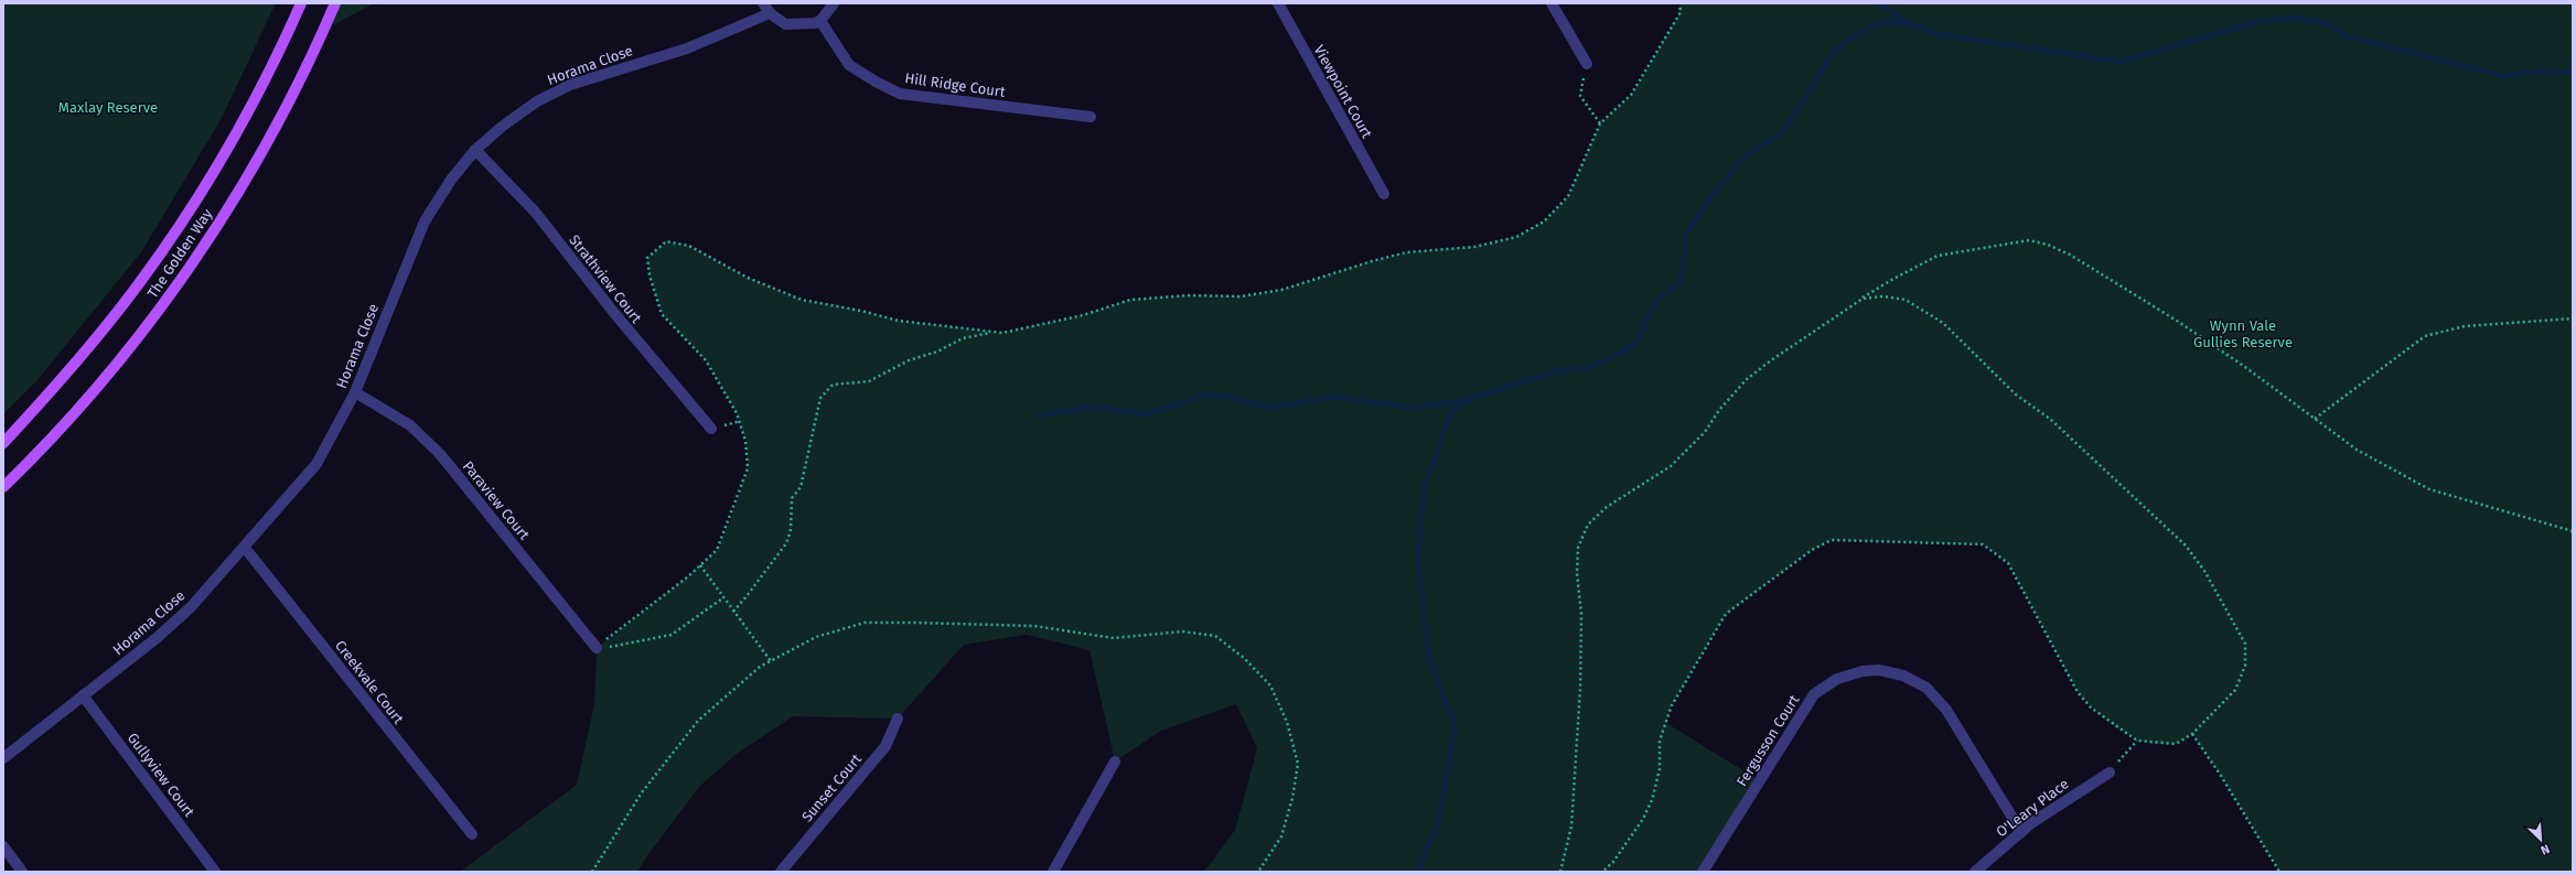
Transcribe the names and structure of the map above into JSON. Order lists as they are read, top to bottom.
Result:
{
  "streets": {
    "main road": ["The Golden Way"],
    "street": [
      "Horama Close",
      "Hill Ridge Court",
      "Viewpoint Court",
      "Strathview Court",
      "Paraview Court",
      "Creekvale Court",
      "Fergusson Court",
      "Gullyview Court",
      "Sunset Court",
      "O'Leary Place"
    ]
  },
  "crossings": [
    ["Horama Close", "Strathview Court"],
    ["Horama Close", "Paraview Court"],
    ["Horama Close", "Creekvale Court"],
    ["Horama Close", "Gullyview Court"],
    ["Fergusson Court", "O'Leary Place"]
  ],
  "parks": ["Maxlay Reserve", "Wynn Vale Gullies Reserve"],
  "north": "bottom right"
}
